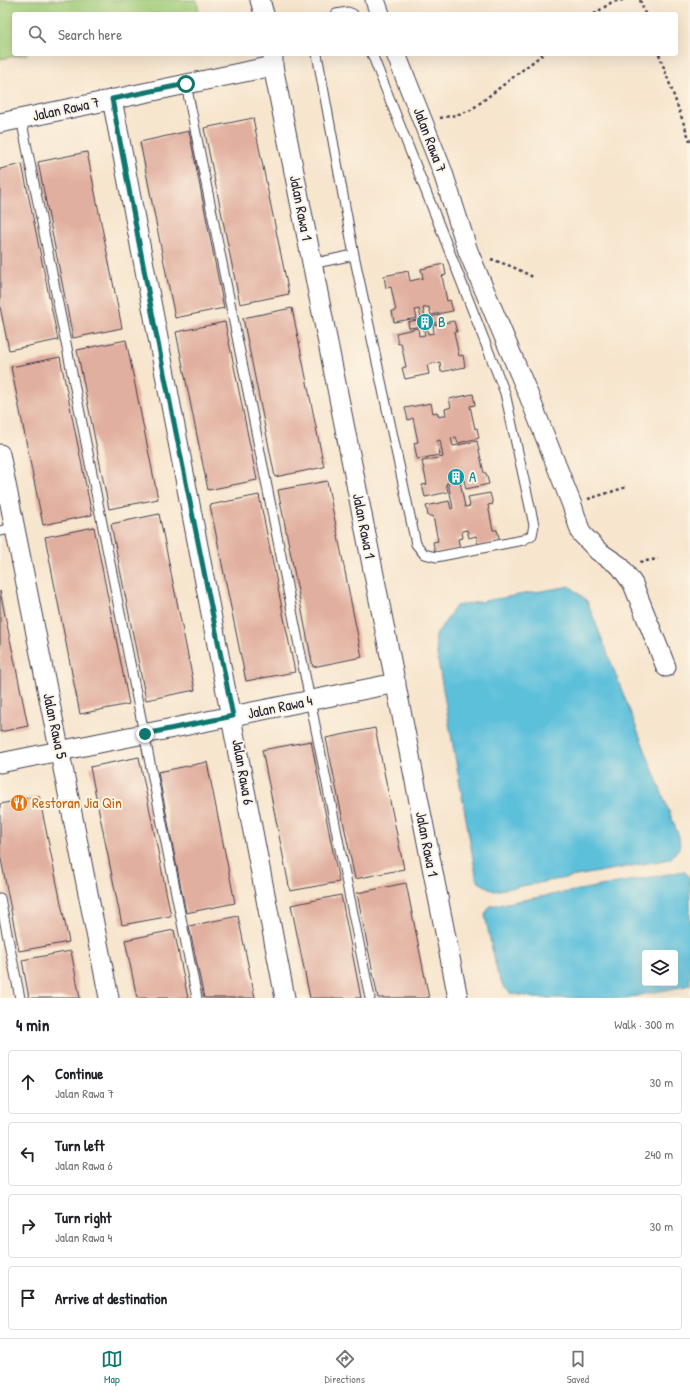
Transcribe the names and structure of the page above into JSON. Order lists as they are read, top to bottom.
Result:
{
  "streets": {
    "street": [
      "Jalan Rawa 7",
      "Jalan Rawa 1",
      "Jalan Rawa 4",
      "Jalan Rawa 5",
      "Jalan Rawa 6"
    ]
  },
  "crossings": [
    ["Jalan Rawa 7", "Jalan Rawa 1"],
    ["Jalan Rawa 7", "Jalan Rawa 6"],
    ["Jalan Rawa 1", "Jalan Rawa 4"],
    ["Jalan Rawa 4", "Jalan Rawa 5"],
    ["Jalan Rawa 4", "Jalan Rawa 6"]
  ],
  "places": {
    "building": ["B", "A"],
    "restaurant": ["Restoran Jia Qin"]
  },
  "page": {
    "search": "Search here",
    "heading": ["4 min", "Walk · 300 m"],
    "list": [
      ["Continue", "Jalan Rawa 7", "30 m"],
      ["Turn left", "Jalan Rawa 6", "240 m"],
      ["Turn right", "Jalan Rawa 4", "30 m"],
      "Arrive at destination"
    ],
    "nav": ["Map", "Directions", "Saved"]
  }
}
